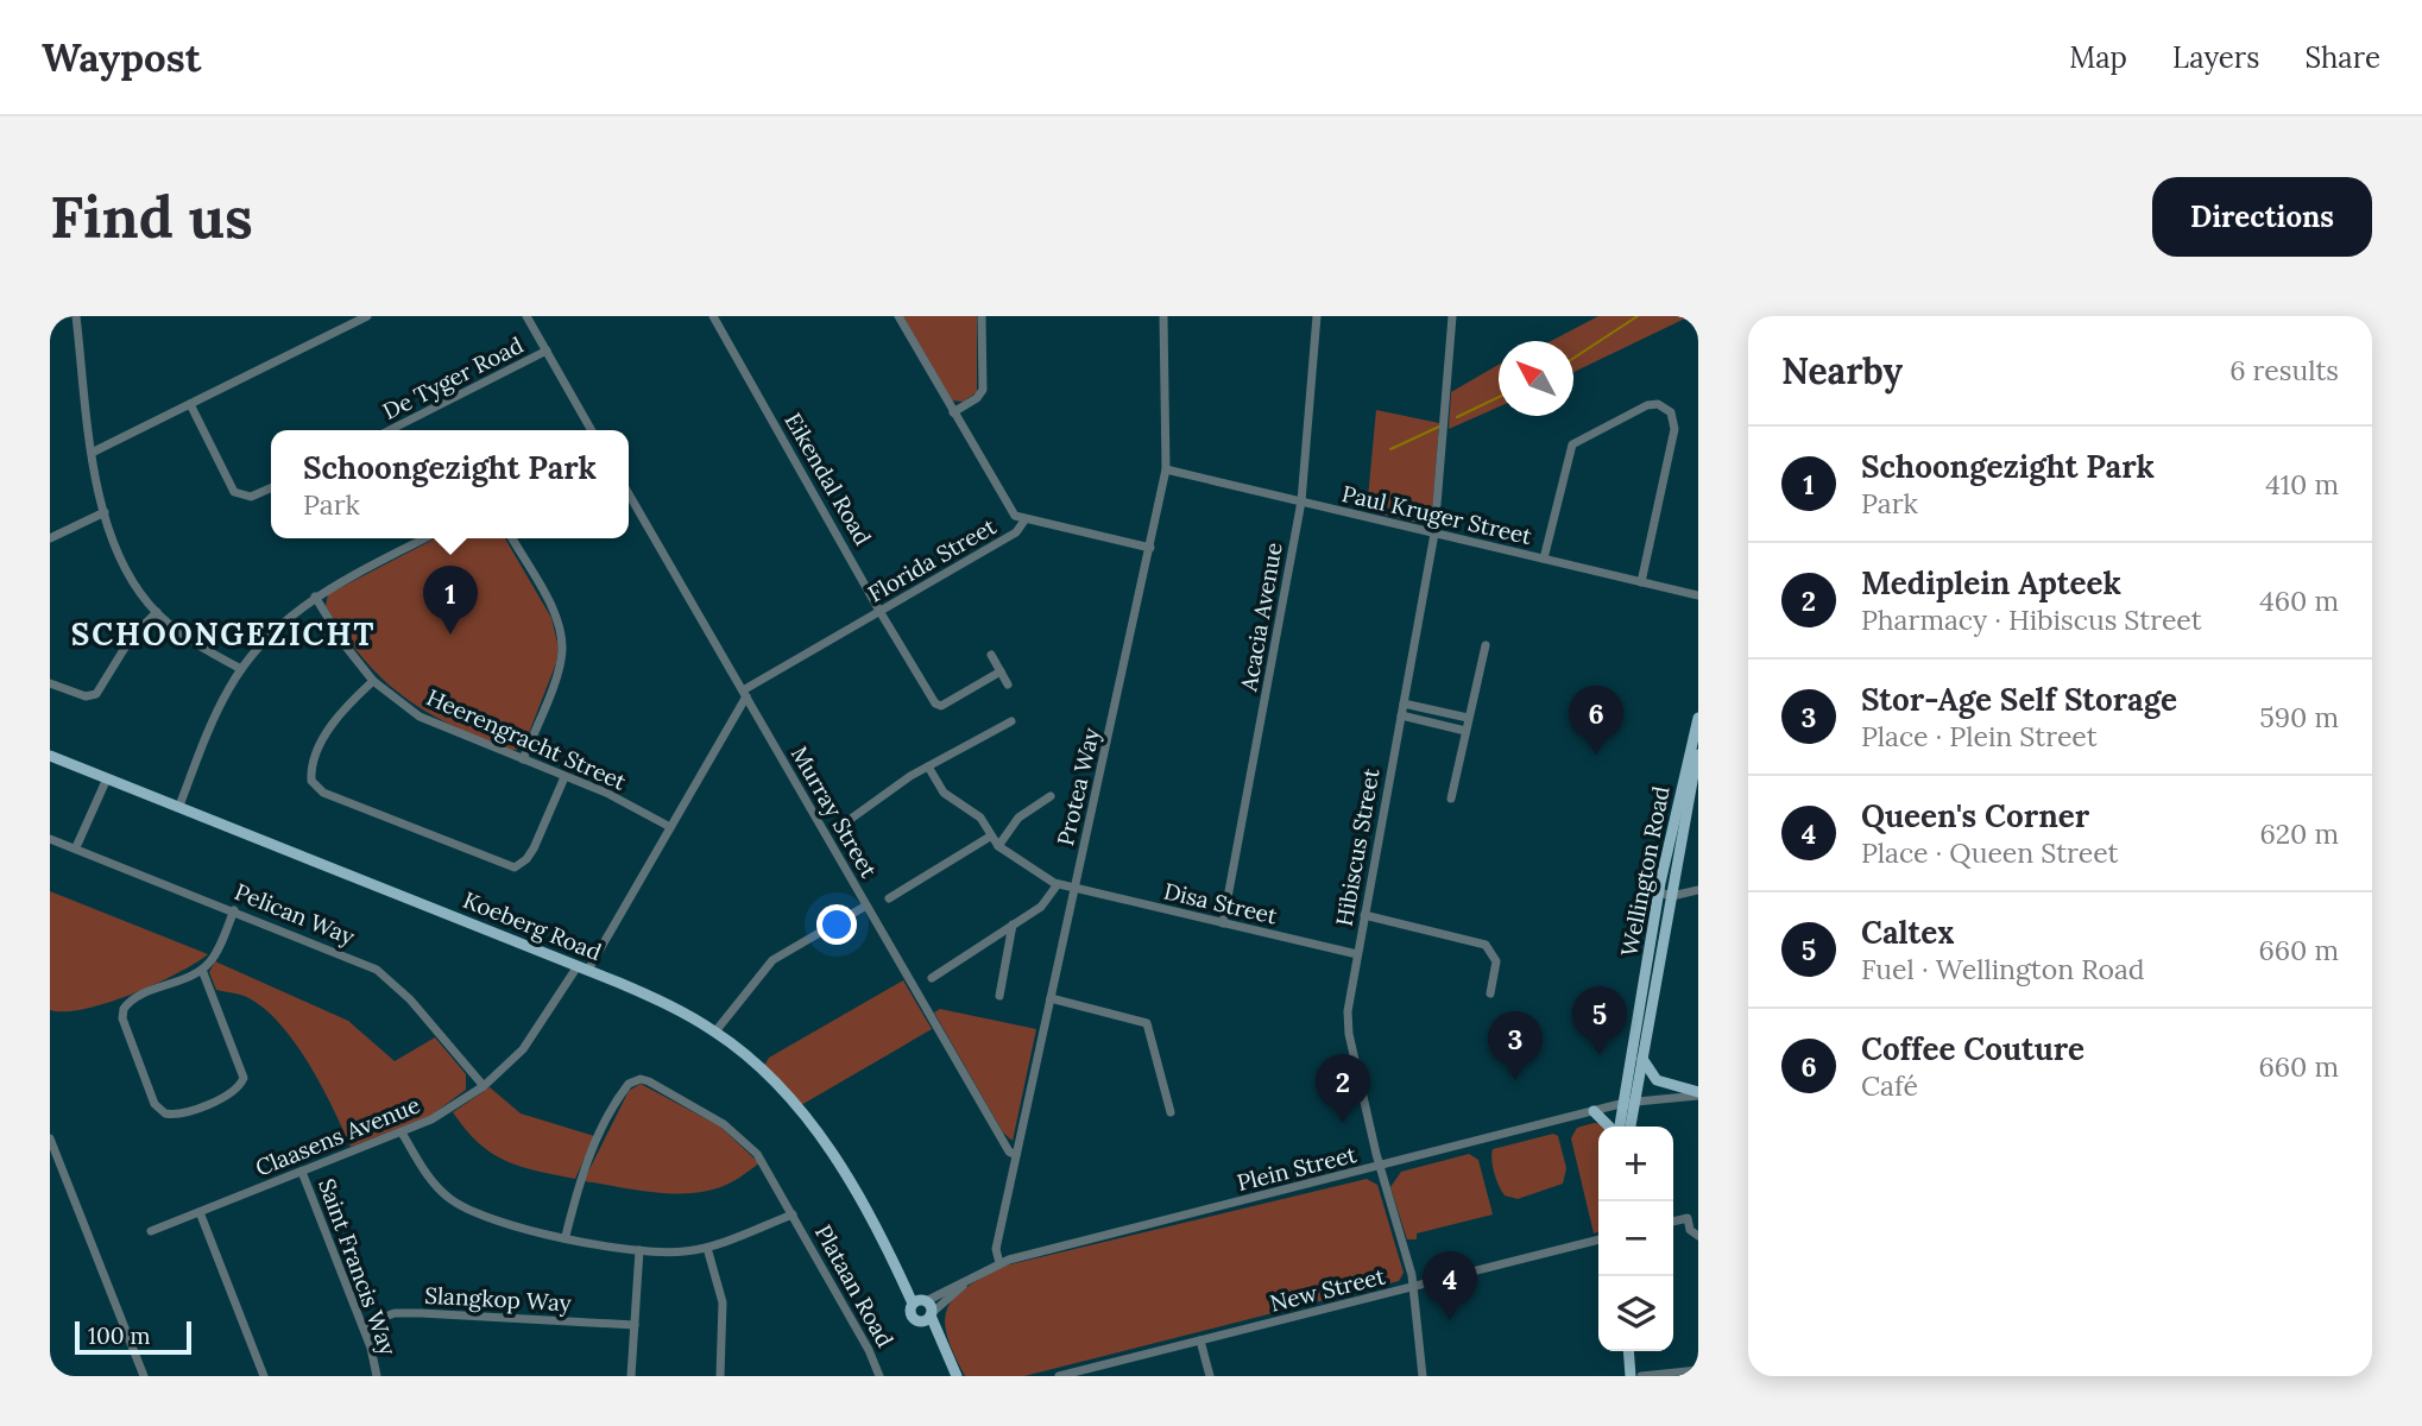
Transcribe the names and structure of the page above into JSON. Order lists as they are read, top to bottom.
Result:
{
  "streets": {
    "main road": ["Wellington Road", "Koeberg Road"],
    "street": [
      "De Tyger Road",
      "Eikendal Road",
      "Paul Kruger Street",
      "Florida Street",
      "Acacia Avenue",
      "Heerengracht Street",
      "Protea Way",
      "Murray Street",
      "Hibiscus Street",
      "Disa Street",
      "Pelican Way",
      "Claasens Avenue",
      "Plein Street",
      "Saint Francis Way",
      "Plataan Road",
      "New Street",
      "Slangkop Way"
    ]
  },
  "crossings": [
    ["Eikendal Road", "Florida Street"],
    ["Paul Kruger Street", "Acacia Avenue"],
    ["Paul Kruger Street", "Protea Way"],
    ["Paul Kruger Street", "Hibiscus Street"],
    ["Florida Street", "Protea Way"],
    ["Florida Street", "Murray Street"],
    ["Florida Street", "Claasens Avenue"],
    ["Acacia Avenue", "Disa Street"],
    ["Heerengracht Street", "Claasens Avenue"],
    ["Protea Way", "Murray Street"],
    ["Protea Way", "Disa Street"],
    ["Protea Way", "Plein Street"],
    ["Murray Street", "Claasens Avenue"],
    ["Hibiscus Street", "Disa Street"],
    ["Hibiscus Street", "Plein Street"],
    ["Hibiscus Street", "New Street"],
    ["Wellington Road", "Plein Street"],
    ["Pelican Way", "Claasens Avenue"],
    ["Koeberg Road", "Claasens Avenue"],
    ["Koeberg Road", "Plein Street"],
    ["Claasens Avenue", "Saint Francis Way"],
    ["Saint Francis Way", "Slangkop Way"]
  ],
  "districts": ["SCHOONGEZICHT"],
  "scale_bar": "100 m",
  "north": "top left",
  "page": {
    "header": "Waypost",
    "nav": ["Map", "Layers", "Share"],
    "buttons": "Directions",
    "title": "Find us",
    "heading": ["Nearby", "6 results"],
    "list": [
      {
        "mark": "1",
        "name": "Schoongezight Park",
        "note": "Park",
        "value": "410 m"
      },
      {
        "mark": "2",
        "name": "Mediplein Apteek",
        "note": "Pharmacy · Hibiscus Street",
        "value": "460 m"
      },
      {
        "mark": "3",
        "name": "Stor-Age Self Storage",
        "note": "Place · Plein Street",
        "value": "590 m"
      },
      {
        "mark": "4",
        "name": "Queen's Corner",
        "note": "Place · Queen Street",
        "value": "620 m"
      },
      {
        "mark": "5",
        "name": "Caltex",
        "note": "Fuel · Wellington Road",
        "value": "660 m"
      },
      {
        "mark": "6",
        "name": "Coffee Couture",
        "note": "Café",
        "value": "660 m"
      }
    ],
    "popup": ["Schoongezight Park", "Park"],
    "pins": [
      "1",
      "6",
      "5",
      "3",
      "2",
      "4"
    ],
    "map_buttons": ["+", "−"],
    "scale": "100 m"
  }
}
